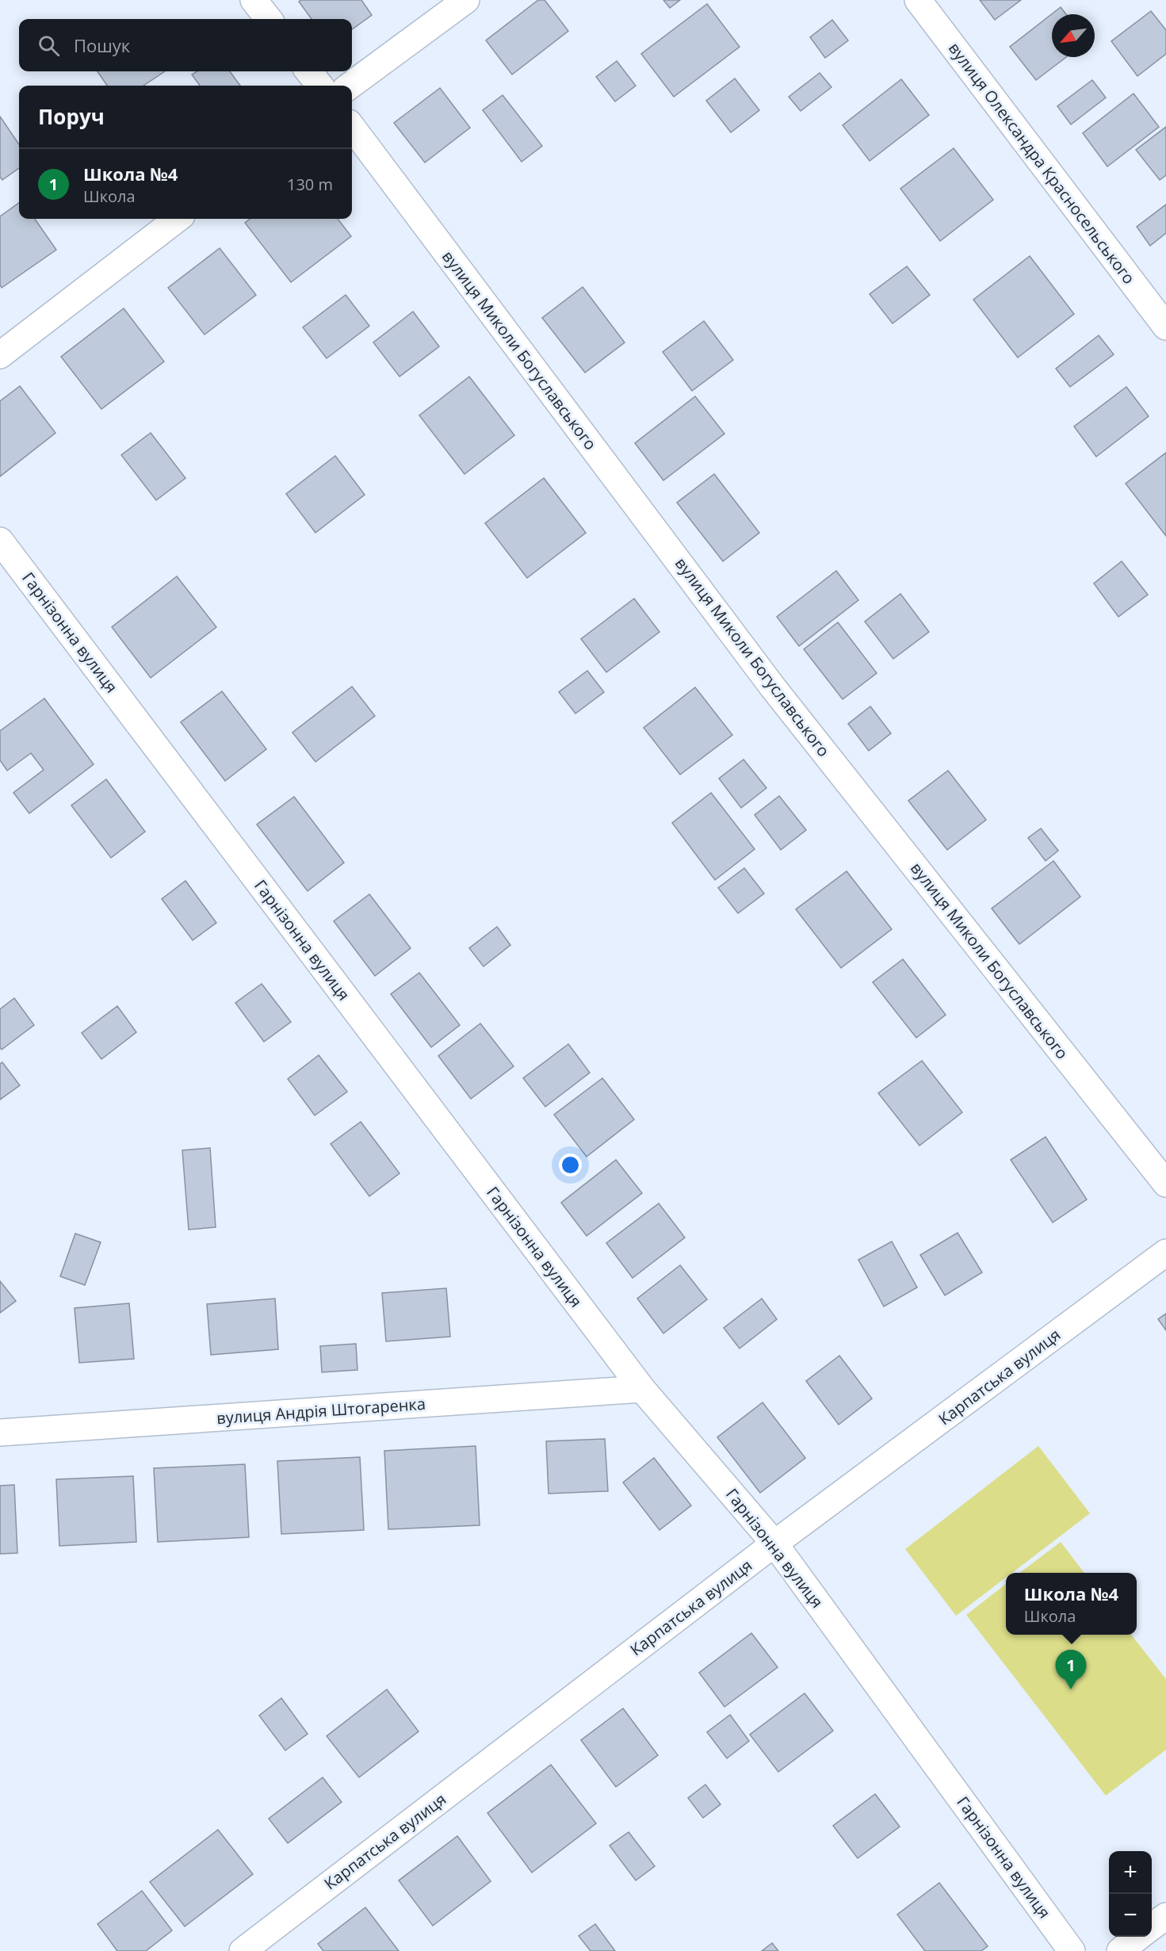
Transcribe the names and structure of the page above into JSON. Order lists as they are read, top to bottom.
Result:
{
  "streets": {
    "street": [
      "вулиця Олександра Красносельського",
      "вулиця Миколи Богуславського",
      "Гарнізонна вулиця",
      "Карпатська вулиця",
      "вулиця Андрія Штогаренка"
    ]
  },
  "crossings": [
    ["Гарнізонна вулиця", "Карпатська вулиця"],
    ["Гарнізонна вулиця", "вулиця Андрія Штогаренка"]
  ],
  "north": "bottom left",
  "page": {
    "search": "Пошук",
    "heading": "Поруч",
    "list": [
      {
        "mark": "1",
        "name": "Школа №4",
        "note": "Школа",
        "value": "130 m"
      }
    ],
    "popup": ["Школа №4", "Школа"],
    "pins": "1",
    "map_buttons": ["+", "−"]
  }
}
